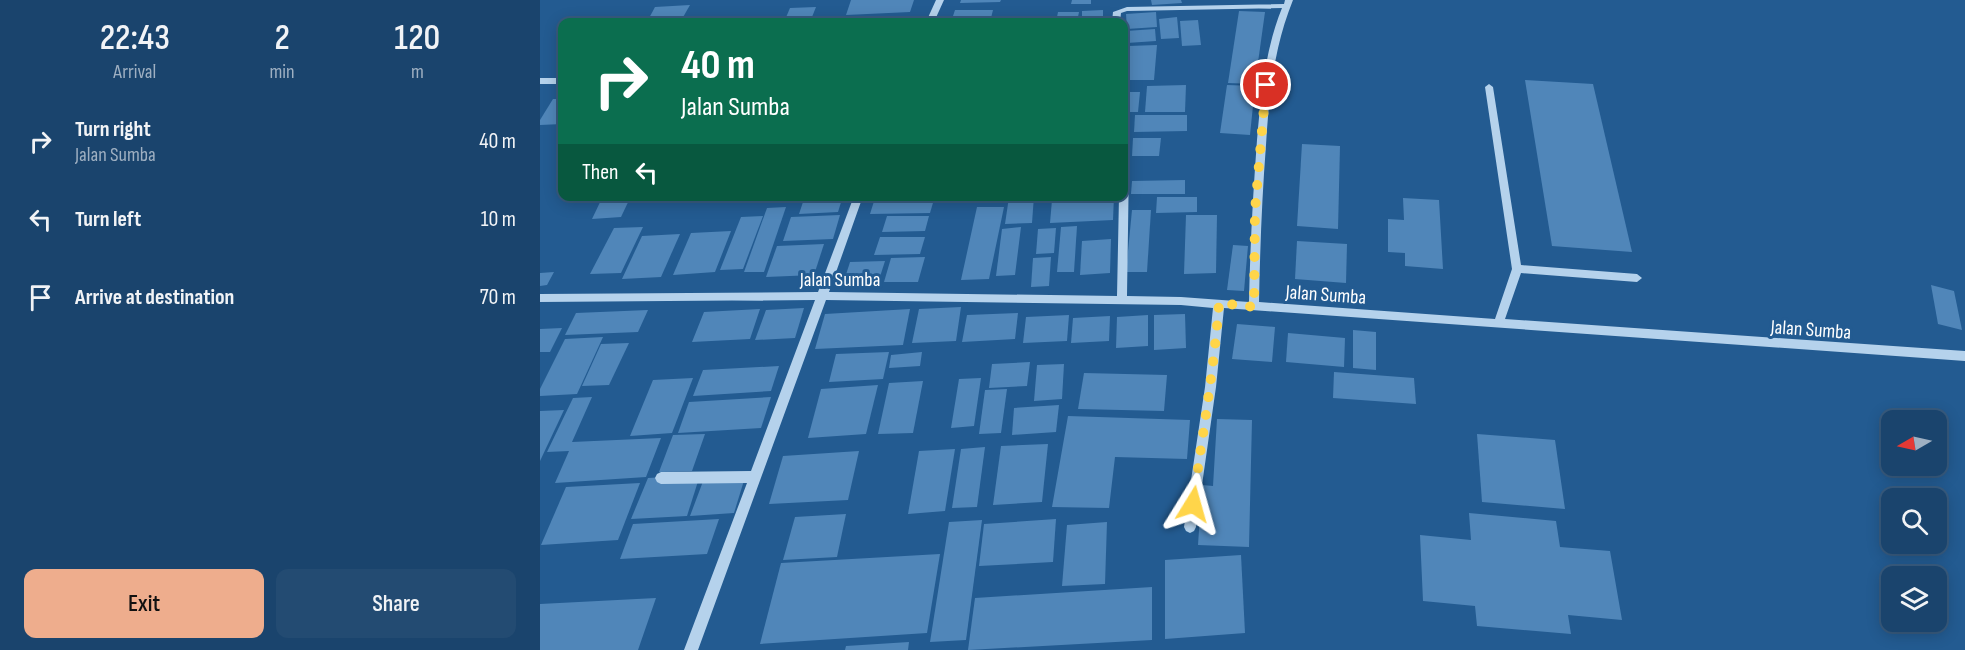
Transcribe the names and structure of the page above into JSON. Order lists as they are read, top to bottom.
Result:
{
  "streets": {
    "street": ["Jalan Sumba"]
  },
  "north": "left",
  "page": {
    "eta": [
      "22:43",
      "Arrival",
      "2",
      "min",
      "120",
      "m"
    ],
    "turn": ["40 m", "Jalan Sumba"],
    "list": [
      {
        "name": "Turn right",
        "note": "Jalan Sumba",
        "value": "40 m"
      },
      {
        "name": "Turn left",
        "value": "10 m"
      },
      {
        "name": "Arrive at destination",
        "value": "70 m"
      }
    ],
    "then": "Then",
    "buttons": ["Exit", "Share"]
  }
}
